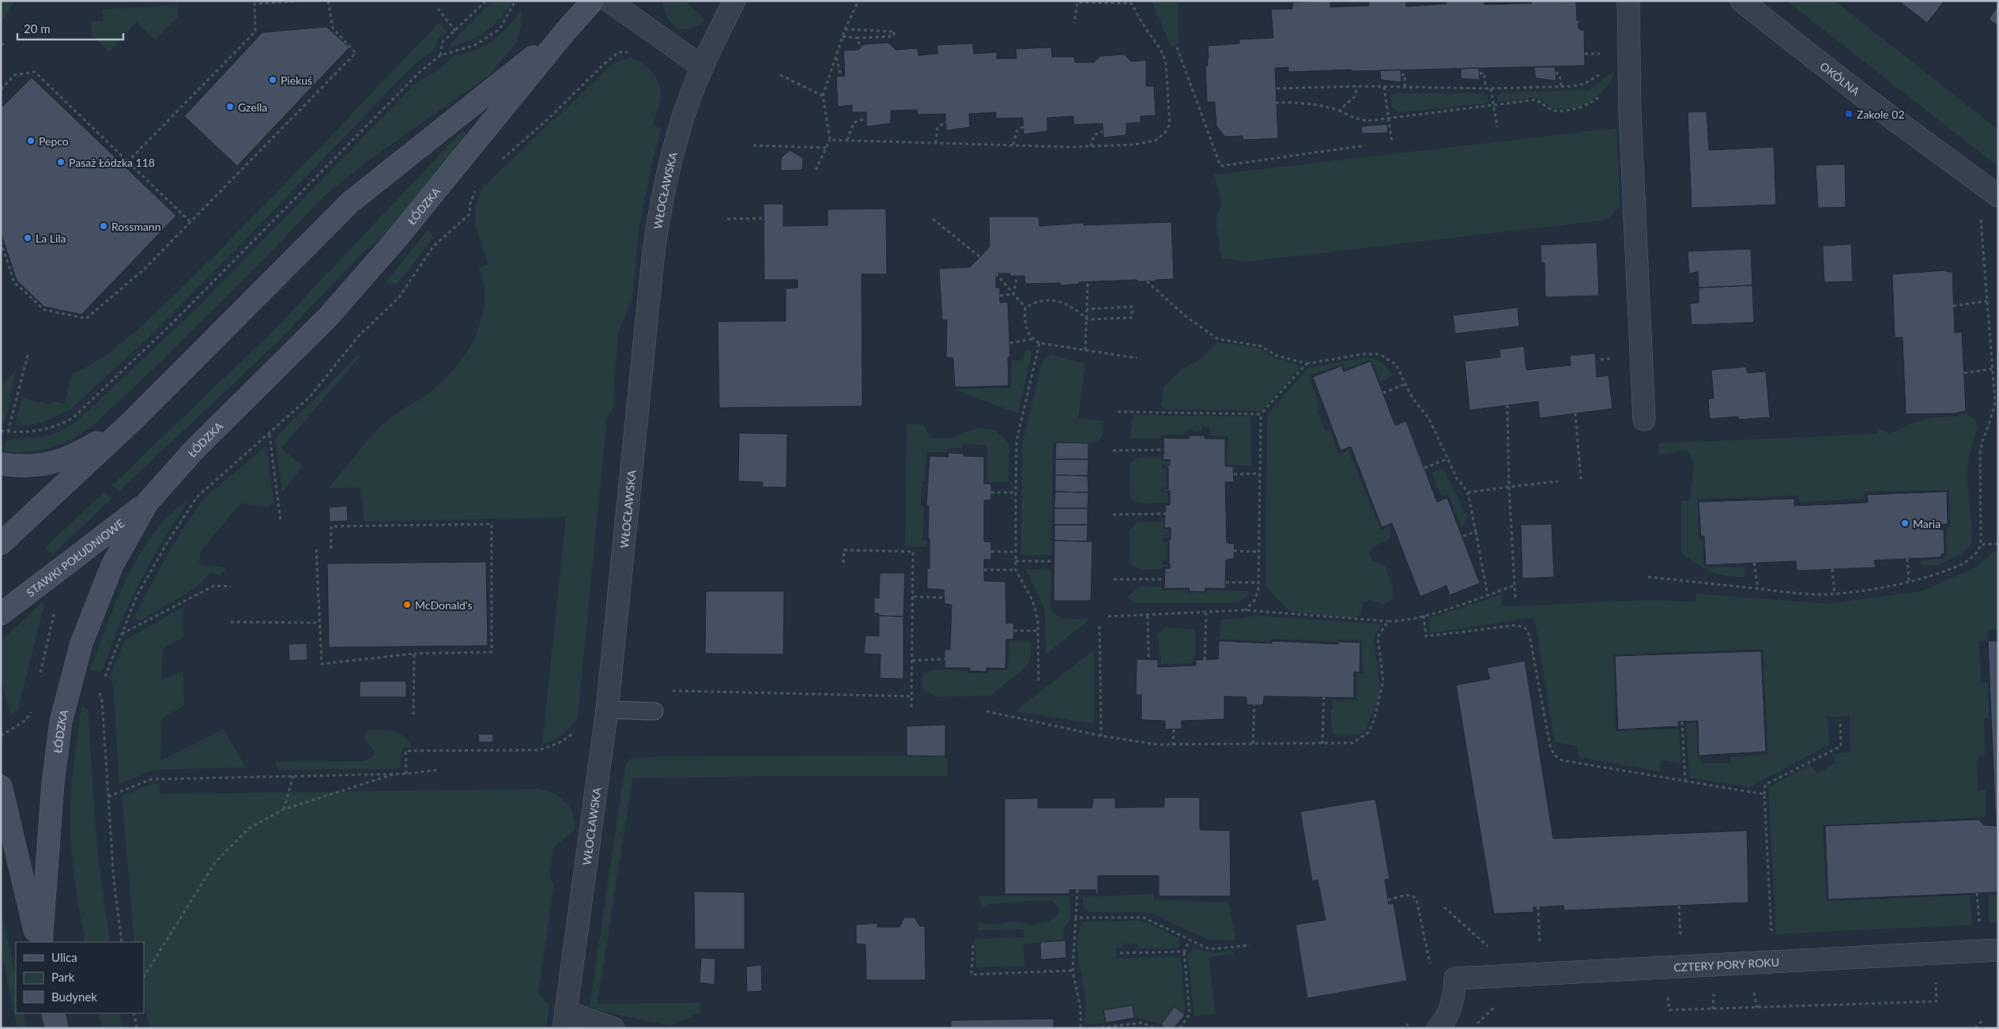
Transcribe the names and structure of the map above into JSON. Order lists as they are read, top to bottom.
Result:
{
  "streets": {
    "street": [
      "OKÓLNA",
      "WŁOCŁAWSKA",
      "ŁÓDZKA",
      "STAWKI POŁUDNIOWE",
      "CZTERY PORY ROKU"
    ]
  },
  "crossings": [
    ["ŁÓDZKA", "STAWKI POŁUDNIOWE"]
  ],
  "places": {
    "other": [
      "Piekuś",
      "Gzella",
      "Pepco",
      "Pasaż Łódzka 118",
      "Rossmann",
      "La Lila",
      "Maria",
      "McDonald's"
    ],
    "transit": ["Zakole 02"]
  },
  "legend": ["Ulica", "Park", "Budynek"],
  "scale_bar": "20 m"
}
